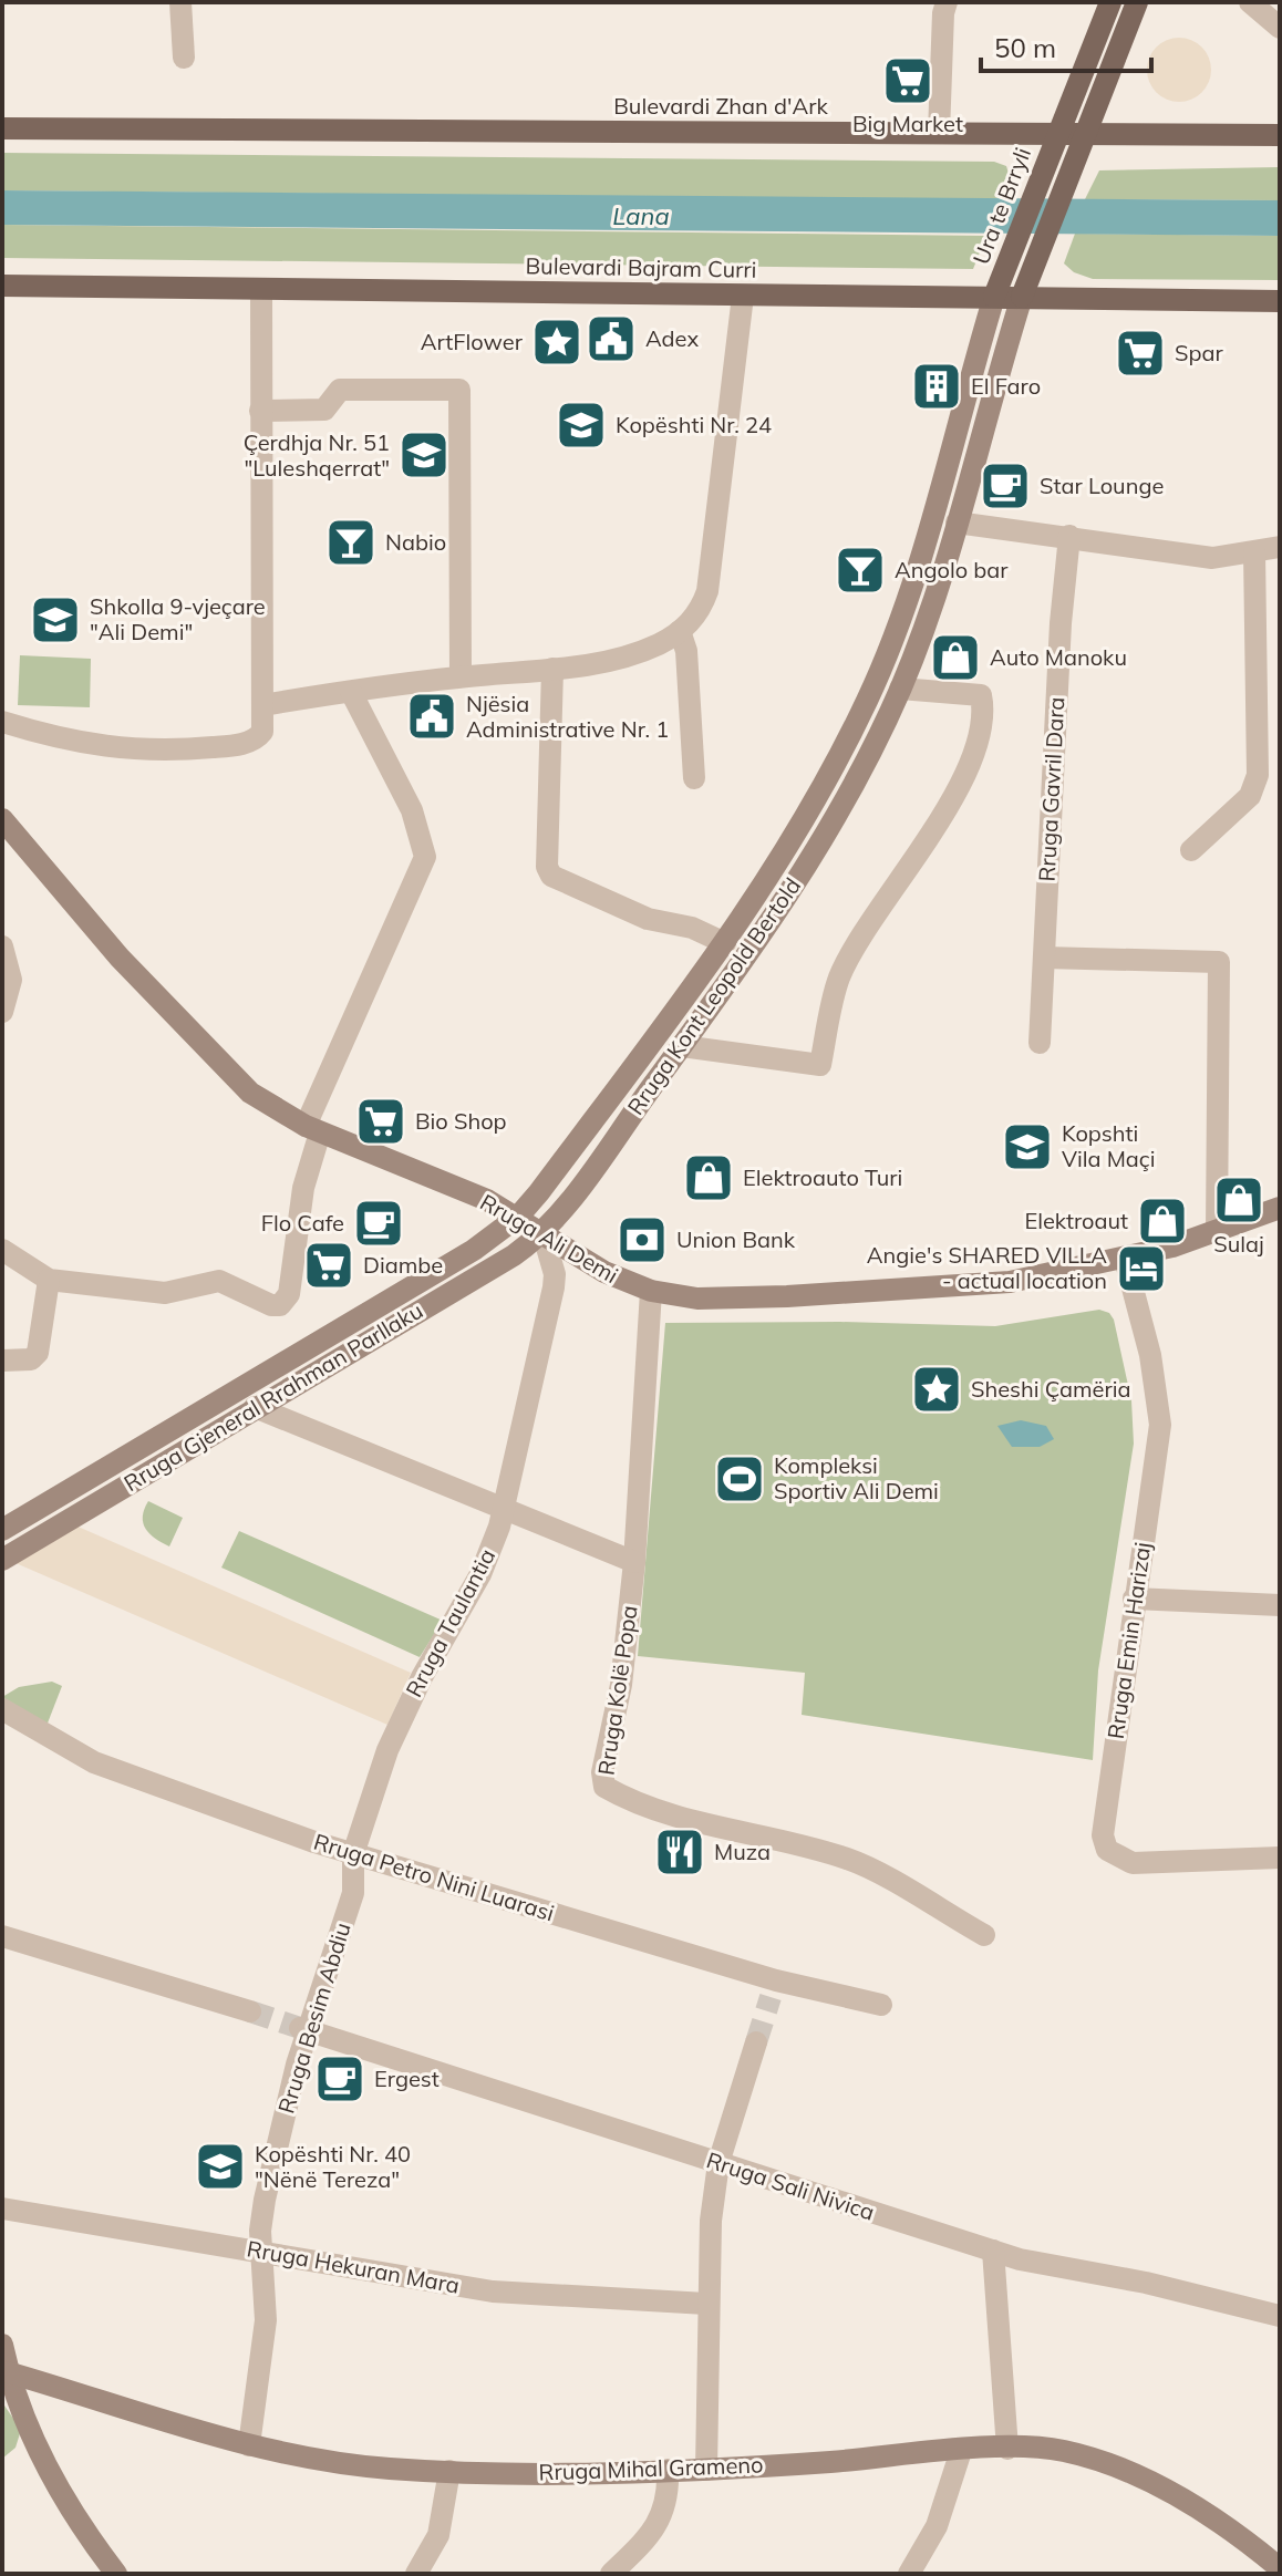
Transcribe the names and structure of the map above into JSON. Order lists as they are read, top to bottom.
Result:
{
  "streets": {
    "main road": [
      "Bulevardi Zhan d'Ark",
      "Ura te Brryli",
      "Bulevardi Bajram Curri",
      "Rruga Kont Leopold Bertold",
      "Rruga Ali Demi",
      "Rruga Gjeneral Rrahman Parllaku",
      "Rruga Mihal Grameno"
    ],
    "street": [
      "Rruga Gavril Dara",
      "Rruga Taulantia",
      "Rruga Emin Harizaj",
      "Rruga Kolë Popa",
      "Rruga Petro Nini Luarasi",
      "Rruga Besim Abdiu",
      "Rruga Sali Nivica",
      "Rruga Hekuran Mara"
    ]
  },
  "crossings": [
    ["Bulevardi Zhan d'Ark", "Ura te Brryli"],
    ["Ura te Brryli", "Bulevardi Bajram Curri"],
    ["Ura te Brryli", "Rruga Kont Leopold Bertold"],
    ["Bulevardi Bajram Curri", "Rruga Kont Leopold Bertold"],
    ["Rruga Kont Leopold Bertold", "Rruga Ali Demi"],
    ["Rruga Kont Leopold Bertold", "Rruga Gjeneral Rrahman Parllaku"],
    ["Rruga Kont Leopold Bertold", "Rruga Taulantia"],
    ["Rruga Ali Demi", "Rruga Gjeneral Rrahman Parllaku"],
    ["Rruga Ali Demi", "Rruga Taulantia"],
    ["Rruga Ali Demi", "Rruga Emin Harizaj"],
    ["Rruga Ali Demi", "Rruga Kolë Popa"],
    ["Rruga Gjeneral Rrahman Parllaku", "Rruga Taulantia"],
    ["Rruga Taulantia", "Rruga Petro Nini Luarasi"],
    ["Rruga Taulantia", "Rruga Besim Abdiu"],
    ["Rruga Petro Nini Luarasi", "Rruga Besim Abdiu"],
    ["Rruga Besim Abdiu", "Rruga Sali Nivica"],
    ["Rruga Besim Abdiu", "Rruga Hekuran Mara"],
    ["Rruga Besim Abdiu", "Rruga Mihal Grameno"]
  ],
  "water": ["Lana"],
  "places": {
    "supermarket": [
      "Big Market",
      "Spar",
      "Bio Shop",
      "Diambe"
    ],
    "public building": ["Adex", "Njësia Administrative Nr. 1"],
    "place": ["ArtFlower", "Sheshi Çamëria"],
    "building": ["El Faro"],
    "school or university": [
      "Kopështi Nr. 24",
      "Çerdhja Nr. 51 \"Luleshqerrat\"",
      "Shkolla 9-vjeçare \"Ali Demi\"",
      "Kopshti Vila Maçi",
      "Kopështi Nr. 40 \"Nënë Tereza\""
    ],
    "cafe": ["Star Lounge", "Flo Cafe", "Ergest"],
    "bar": ["Nabio", "Angolo bar"],
    "shop": [
      "Auto Manoku",
      "Elektroauto Turi",
      "Sulaj",
      "Elektroaut"
    ],
    "bank": ["Union Bank"],
    "hotel": ["Angie's SHARED VILLA - actual location"],
    "sports": ["Kompleksi Sportiv Ali Demi"],
    "restaurant": ["Muza"]
  },
  "scale_bar": "50 m"
}
